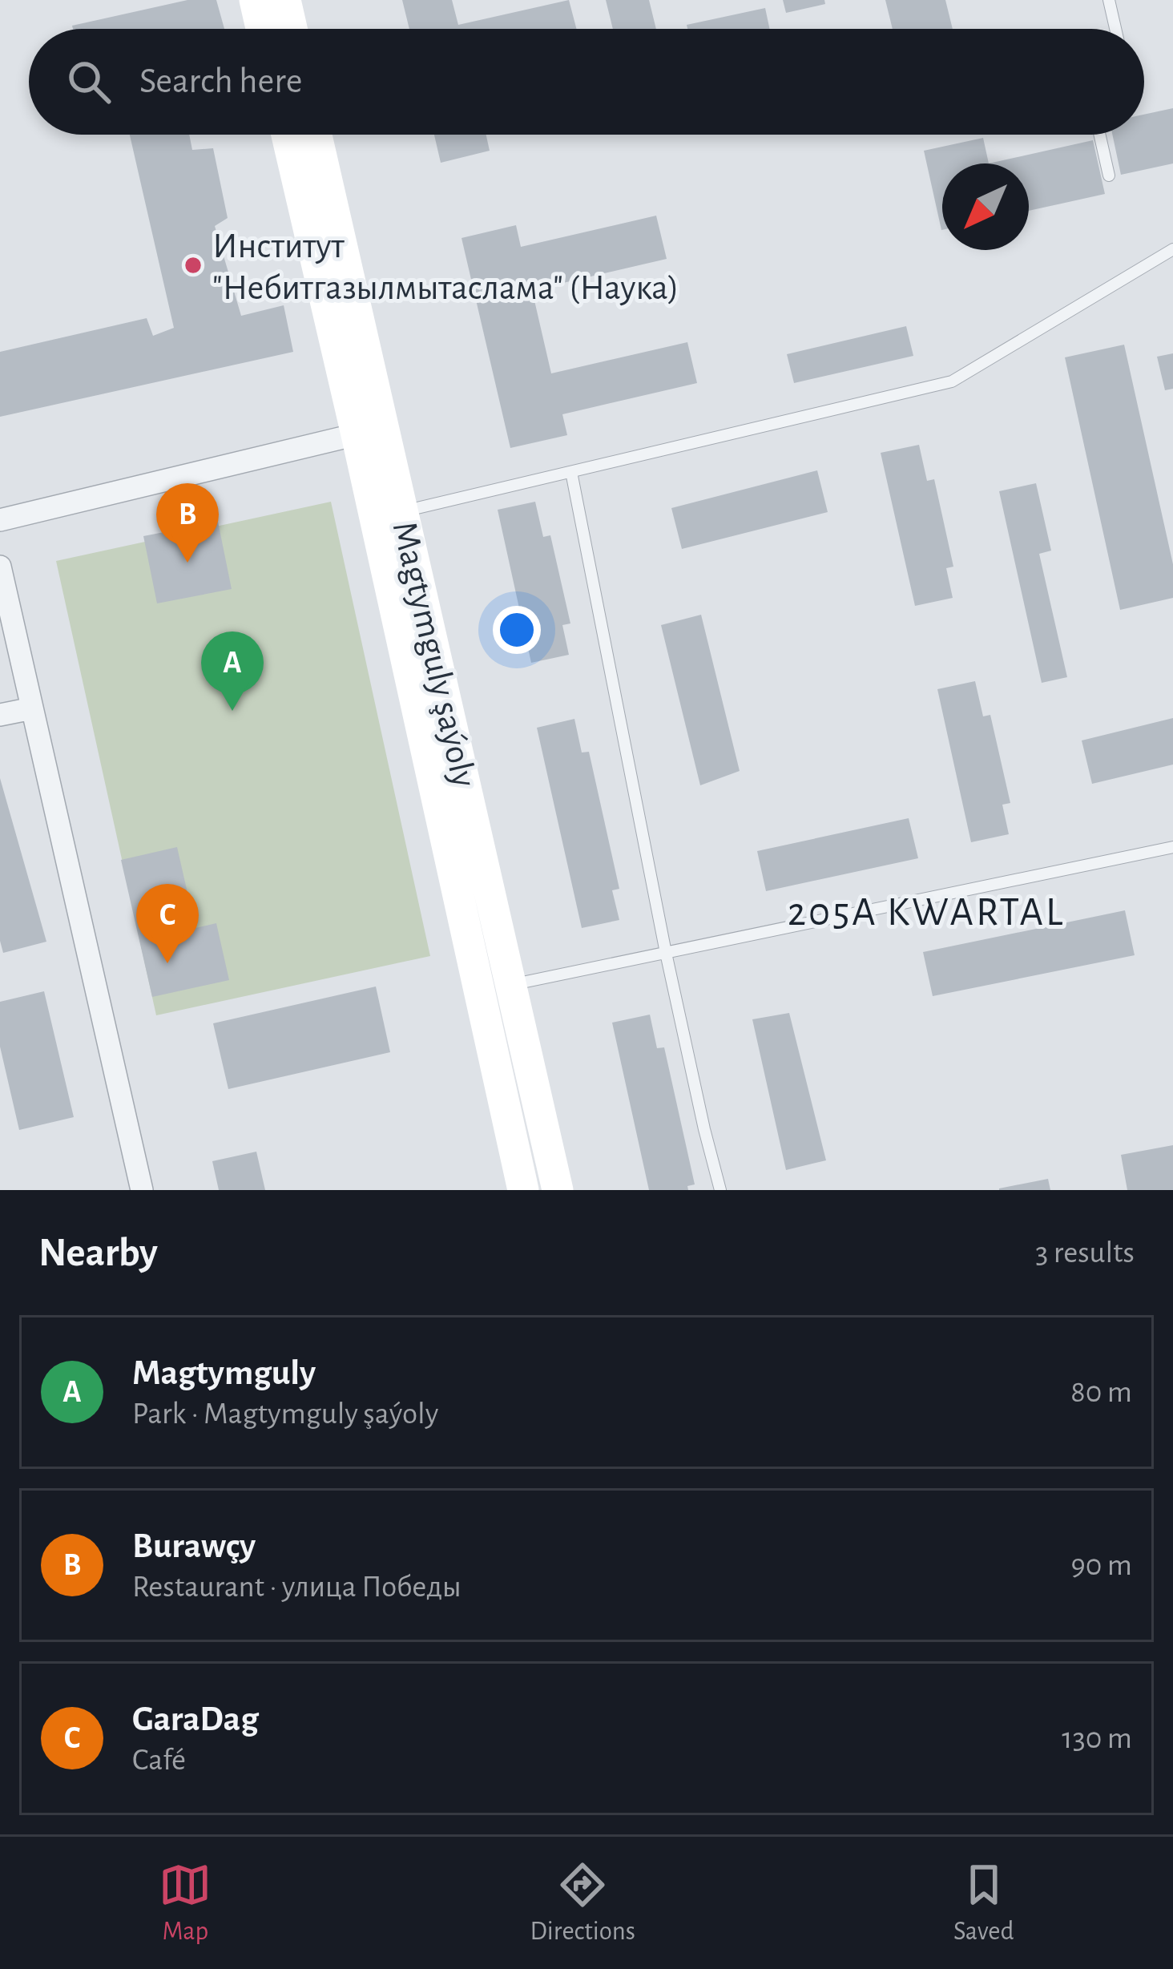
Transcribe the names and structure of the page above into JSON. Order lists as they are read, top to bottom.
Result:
{
  "streets": {
    "street": ["Magtymguly şaýoly"]
  },
  "districts": ["205A KWARTAL"],
  "places": ["Институт \"Небитгазылмытаслама\" (Наука)"],
  "north": "bottom left",
  "page": {
    "search": "Search here",
    "pins": ["B", "A", "C"],
    "heading": ["Nearby", "3 results"],
    "list": [
      {
        "mark": "A",
        "name": "Magtymguly",
        "note": "Park · Magtymguly şaýoly",
        "value": "80 m"
      },
      {
        "mark": "B",
        "name": "Burawçy",
        "note": "Restaurant · улица Победы",
        "value": "90 m"
      },
      {
        "mark": "C",
        "name": "GaraDag",
        "note": "Café",
        "value": "130 m"
      }
    ],
    "nav": ["Map", "Directions", "Saved"]
  }
}
